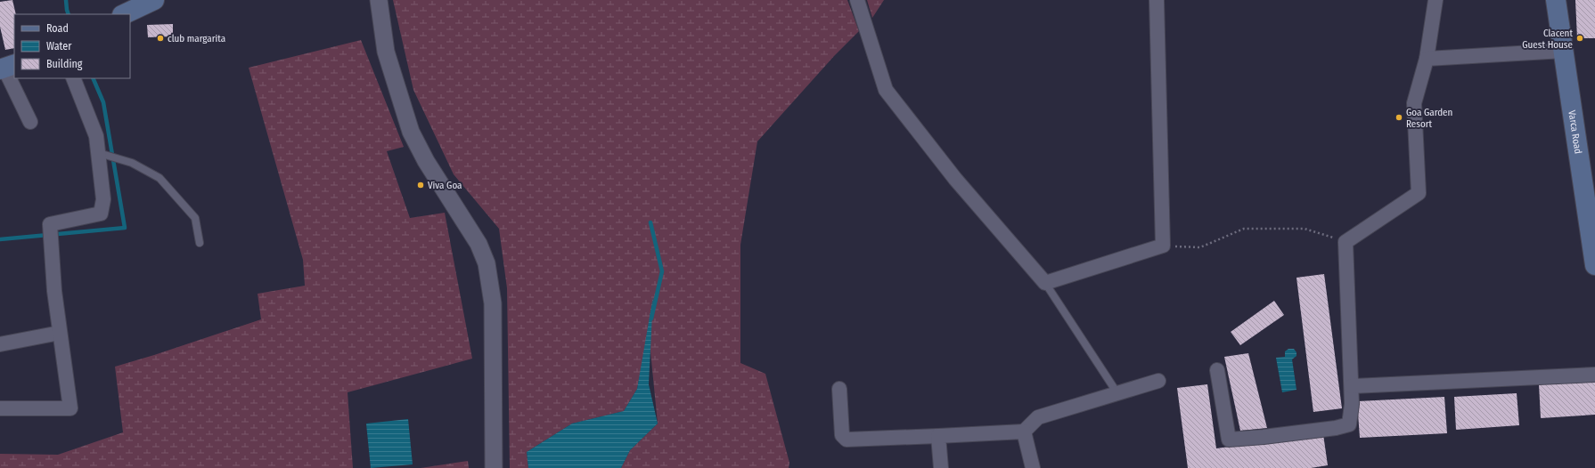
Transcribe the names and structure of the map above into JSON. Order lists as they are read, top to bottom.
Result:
{
  "streets": {
    "main road": ["Varca Road"]
  },
  "places": [
    "club margarita",
    "Clacent Guest House",
    "Goa Garden Resort",
    "Viva Goa"
  ],
  "legend": ["Road", "Water", "Building"]
}
